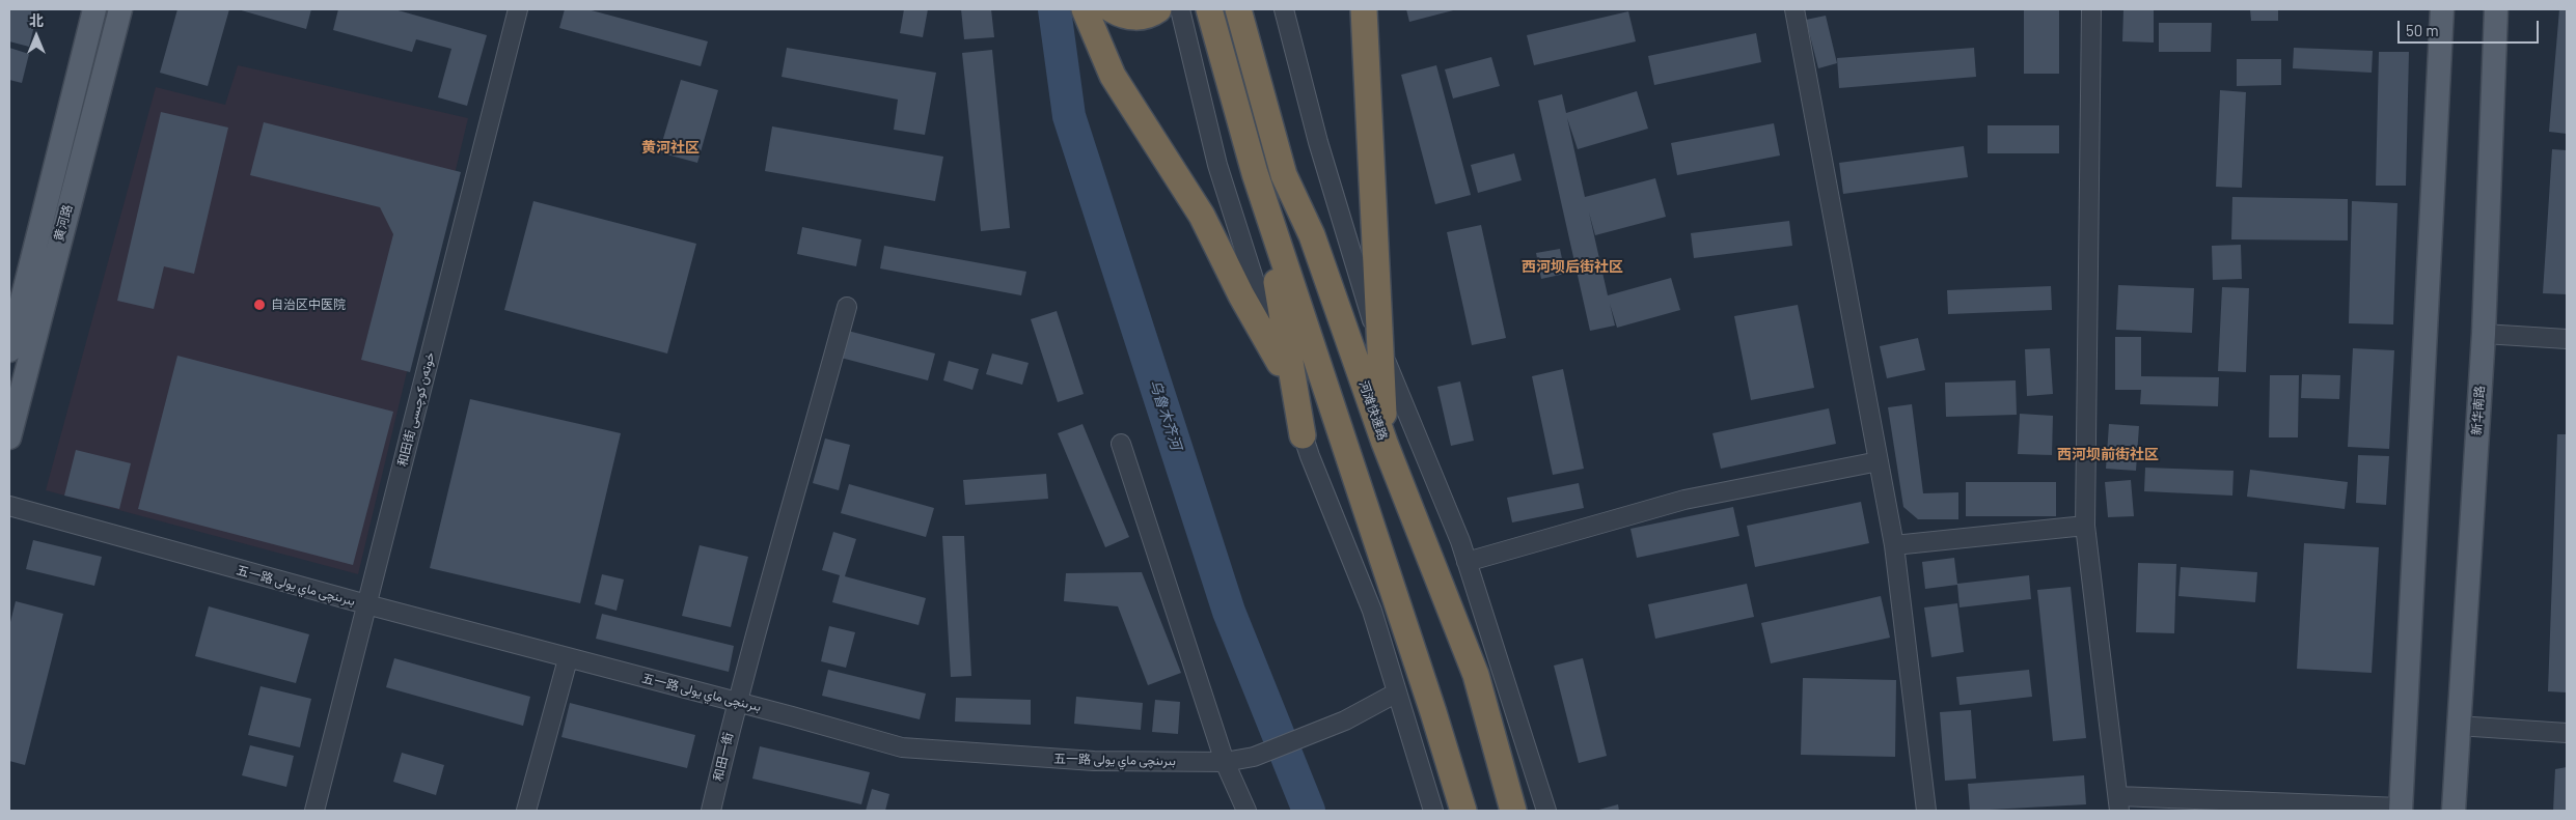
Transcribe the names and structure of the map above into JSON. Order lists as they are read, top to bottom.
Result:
{
  "streets": {
    "highway": ["河滩快速路"],
    "main road": ["黄河路", "新华南路"],
    "street": ["和田街 خوتەن كوچىسى", "五一路 بىرىنچى ماي يولى", "和田一街"]
  },
  "crossings": [
    ["和田街 خوتەن كوچىسى", "五一路 بىرىنچى ماي يولى"],
    ["五一路 بىرىنچى ماي يولى", "和田一街"]
  ],
  "districts": ["黄河社区", "西河坝后街社区", "西河坝前街社区"],
  "water": ["乌鲁木齐河"],
  "places": ["自治区中医院"],
  "scale_bar": "50 m",
  "north": "top"
}
